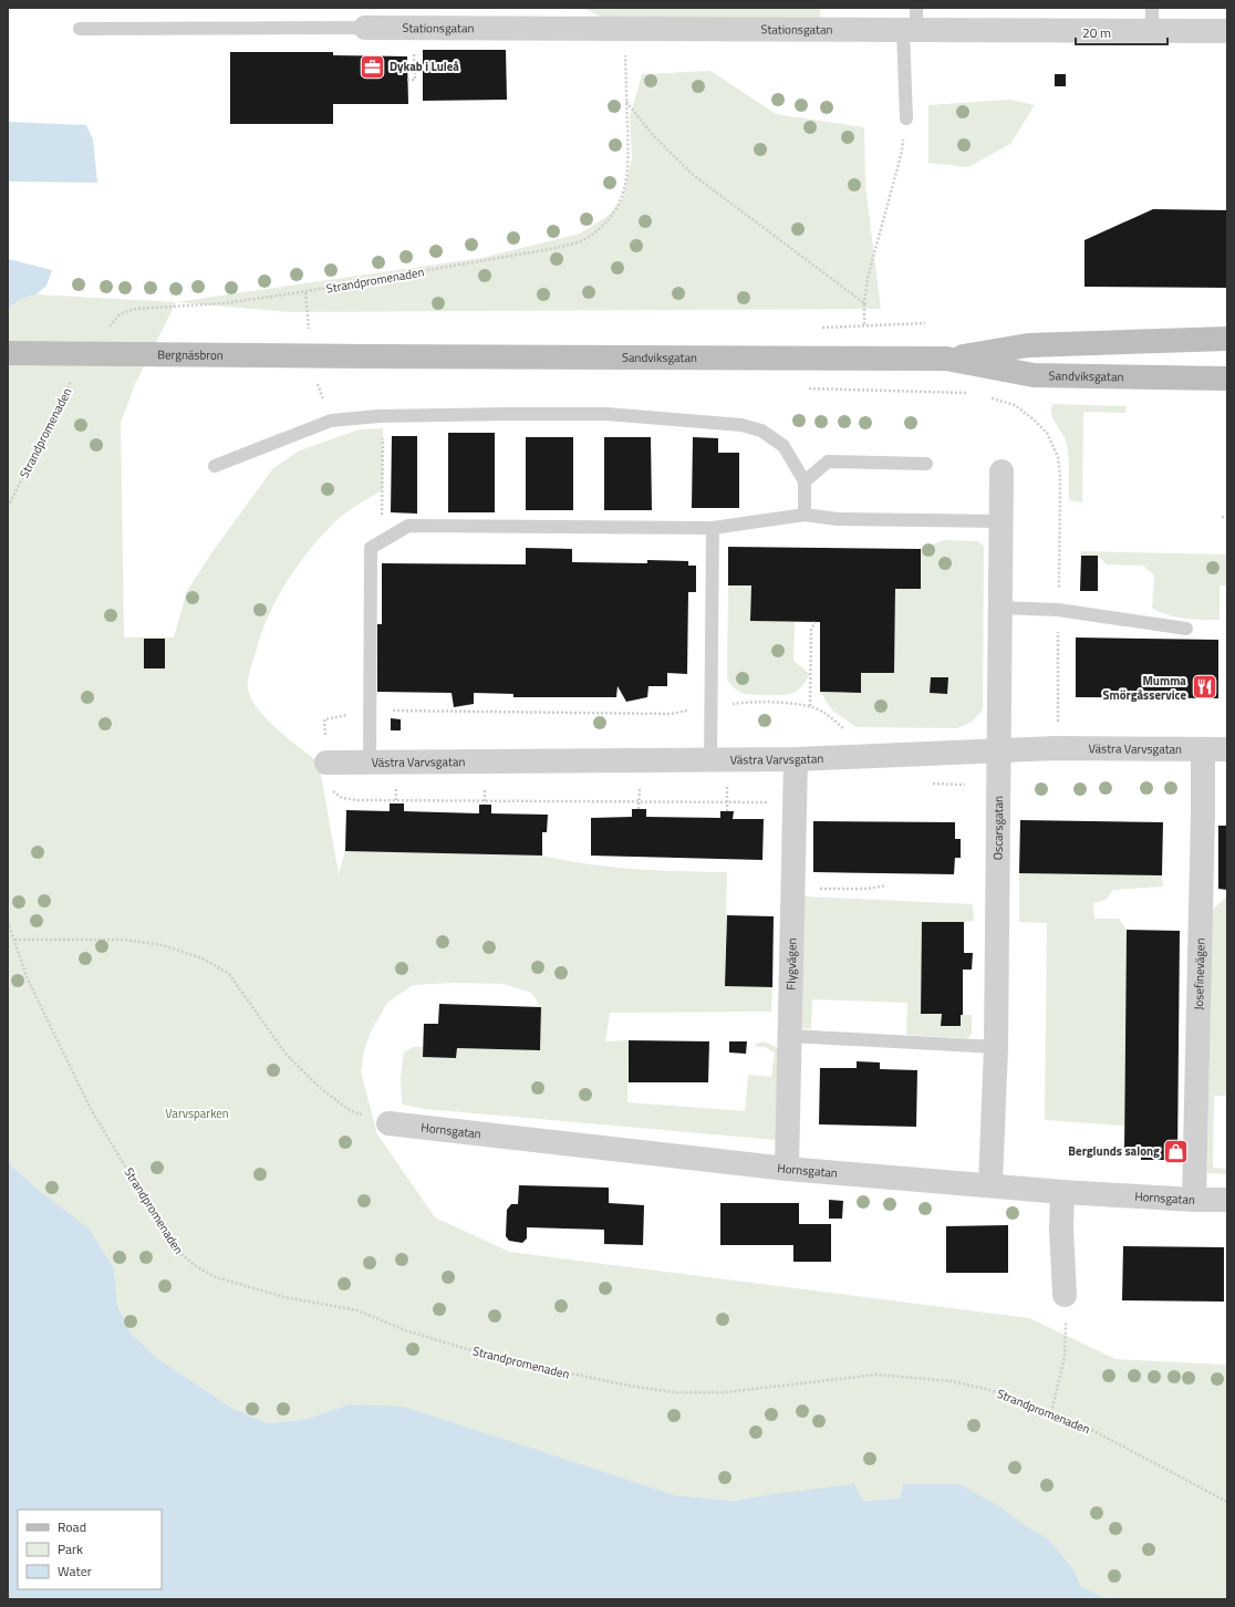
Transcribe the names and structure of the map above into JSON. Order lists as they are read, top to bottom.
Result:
{
  "streets": {
    "main road": ["Bergnäsbron", "Sandviksgatan"],
    "street": [
      "Stationsgatan",
      "Västra Varvsgatan",
      "Oscarsgatan",
      "Flygvägen",
      "Josefinevägen",
      "Hornsgatan"
    ],
    "path": ["Strandpromenaden"]
  },
  "crossings": [
    ["Stationsgatan", "Strandpromenaden"],
    ["Bergnäsbron", "Sandviksgatan"],
    ["Västra Varvsgatan", "Oscarsgatan"],
    ["Västra Varvsgatan", "Flygvägen"],
    ["Västra Varvsgatan", "Josefinevägen"],
    ["Oscarsgatan", "Hornsgatan"],
    ["Flygvägen", "Hornsgatan"],
    ["Josefinevägen", "Hornsgatan"]
  ],
  "parks": ["Varvsparken"],
  "places": {
    "office": ["Dykab i Luleå"],
    "restaurant": ["Mumma Smörgåsservice"],
    "shop": ["Berglunds salong"]
  },
  "legend": ["Road", "Park", "Water"],
  "scale_bar": "20 m"
}
